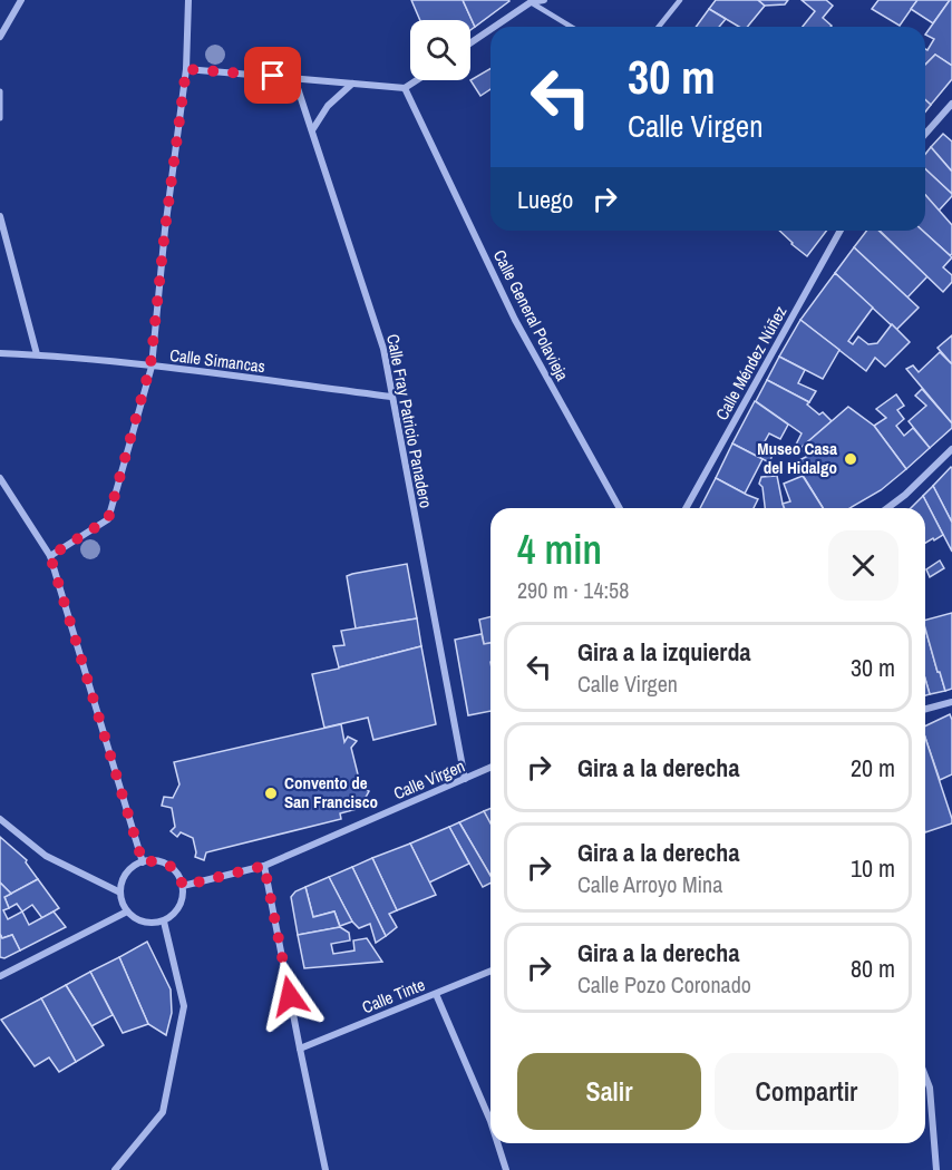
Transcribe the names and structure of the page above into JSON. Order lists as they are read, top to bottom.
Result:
{
  "streets": {
    "street": [
      "Calle General Polavieja",
      "Calle Simancas",
      "Calle Méndez Núñez",
      "Calle Fray Patricio Panadero",
      "Calle Virgen",
      "Calle Tinte"
    ]
  },
  "crossings": [
    ["Calle Simancas", "Calle Fray Patricio Panadero"],
    ["Calle Fray Patricio Panadero", "Calle Virgen"]
  ],
  "places": ["Museo Casa del Hidalgo", "Convento de San Francisco"],
  "page": {
    "turn": ["30 m", "Calle Virgen"],
    "then": "Luego",
    "heading": ["4 min", "290 m · 14:58"],
    "list": [
      {
        "name": "Gira a la izquierda",
        "note": "Calle Virgen",
        "value": "30 m"
      },
      {
        "name": "Gira a la derecha",
        "value": "20 m"
      },
      {
        "name": "Gira a la derecha",
        "note": "Calle Arroyo Mina",
        "value": "10 m"
      },
      {
        "name": "Gira a la derecha",
        "note": "Calle Pozo Coronado",
        "value": "80 m"
      }
    ],
    "buttons": ["Salir", "Compartir"]
  }
}
